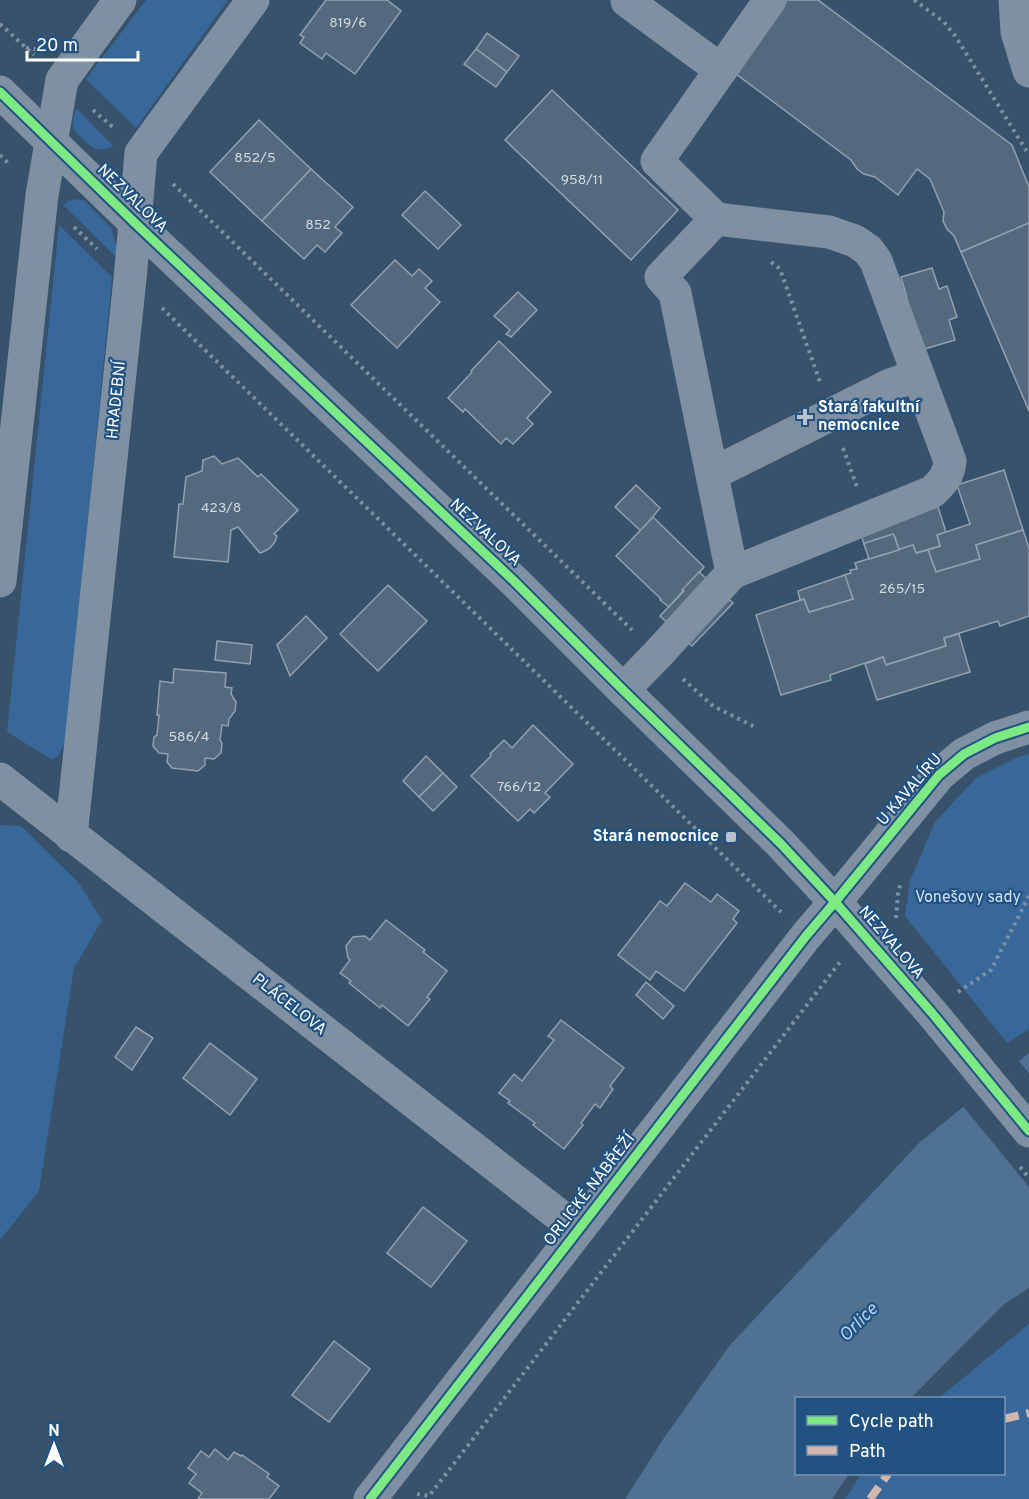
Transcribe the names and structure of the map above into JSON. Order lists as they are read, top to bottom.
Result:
{
  "streets": {
    "street": [
      "NEZVALOVA",
      "HRADEBNÍ",
      "U KAVALÍRU",
      "PLÁCELOVA",
      "ORLICKÉ NÁBŘEŽÍ"
    ]
  },
  "crossings": [
    ["NEZVALOVA", "HRADEBNÍ"],
    ["NEZVALOVA", "U KAVALÍRU"],
    ["NEZVALOVA", "ORLICKÉ NÁBŘEŽÍ"],
    ["HRADEBNÍ", "PLÁCELOVA"],
    ["U KAVALÍRU", "ORLICKÉ NÁBŘEŽÍ"],
    ["PLÁCELOVA", "ORLICKÉ NÁBŘEŽÍ"]
  ],
  "water": ["Orlice"],
  "parks": ["Vonešovy sady"],
  "places": {
    "health": ["Stará fakultní nemocnice"],
    "transit": ["Stará nemocnice"]
  },
  "house_numbers": [
    "819/6",
    "852/5",
    "958/11",
    "852",
    "423/8",
    "265/15",
    "586/4",
    "766/12"
  ],
  "legend": ["Cycle path", "Path"],
  "scale_bar": "20 m",
  "north": "top"
}
